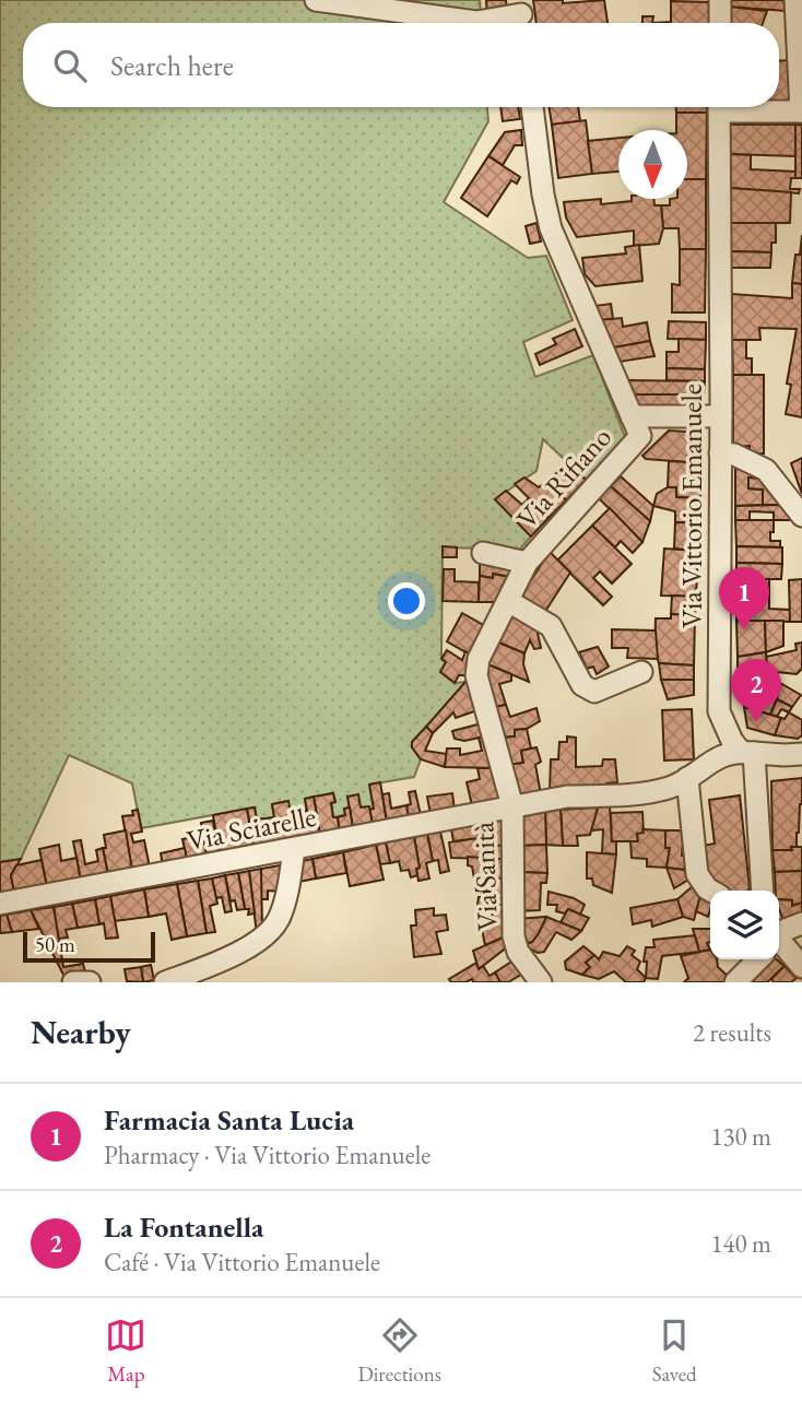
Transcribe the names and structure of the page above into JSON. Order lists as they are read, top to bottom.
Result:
{
  "streets": {
    "street": [
      "Via Rifiano",
      "Via Vittorio Emanuele",
      "Via Sciarelle",
      "Via Sanità"
    ]
  },
  "crossings": [
    ["Via Rifiano", "Via Sciarelle"],
    ["Via Rifiano", "Via Sanità"],
    ["Via Vittorio Emanuele", "Via Sciarelle"],
    ["Via Sciarelle", "Via Sanità"]
  ],
  "scale_bar": "50 m",
  "north": "bottom",
  "page": {
    "search": "Search here",
    "pins": ["1", "2"],
    "scale": "50 m",
    "heading": ["Nearby", "2 results"],
    "list": [
      {
        "mark": "1",
        "name": "Farmacia Santa Lucia",
        "note": "Pharmacy · Via Vittorio Emanuele",
        "value": "130 m"
      },
      {
        "mark": "2",
        "name": "La Fontanella",
        "note": "Café · Via Vittorio Emanuele",
        "value": "140 m"
      }
    ],
    "nav": ["Map", "Directions", "Saved"]
  }
}
